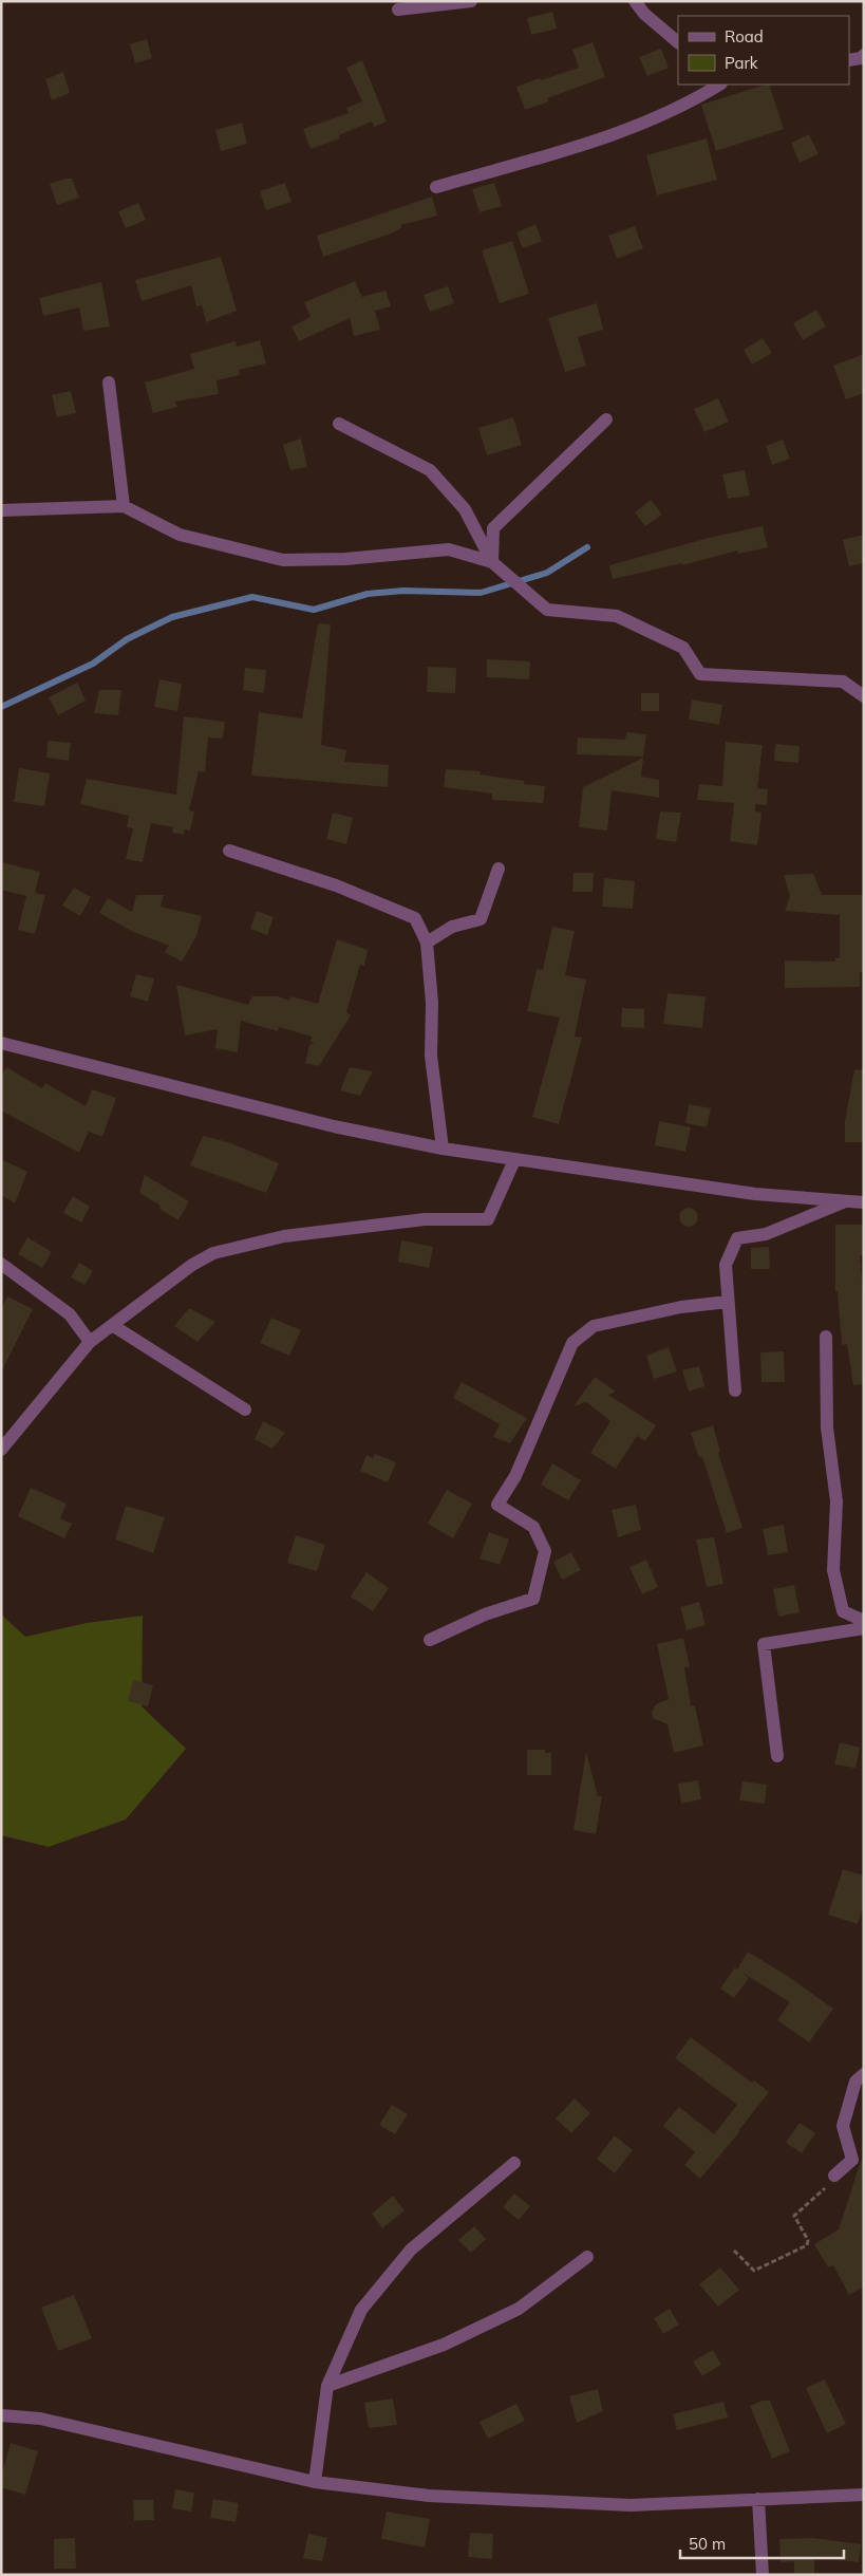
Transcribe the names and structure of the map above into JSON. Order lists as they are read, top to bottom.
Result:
{
  "legend": ["Road", "Park"],
  "scale_bar": "50 m"
}
